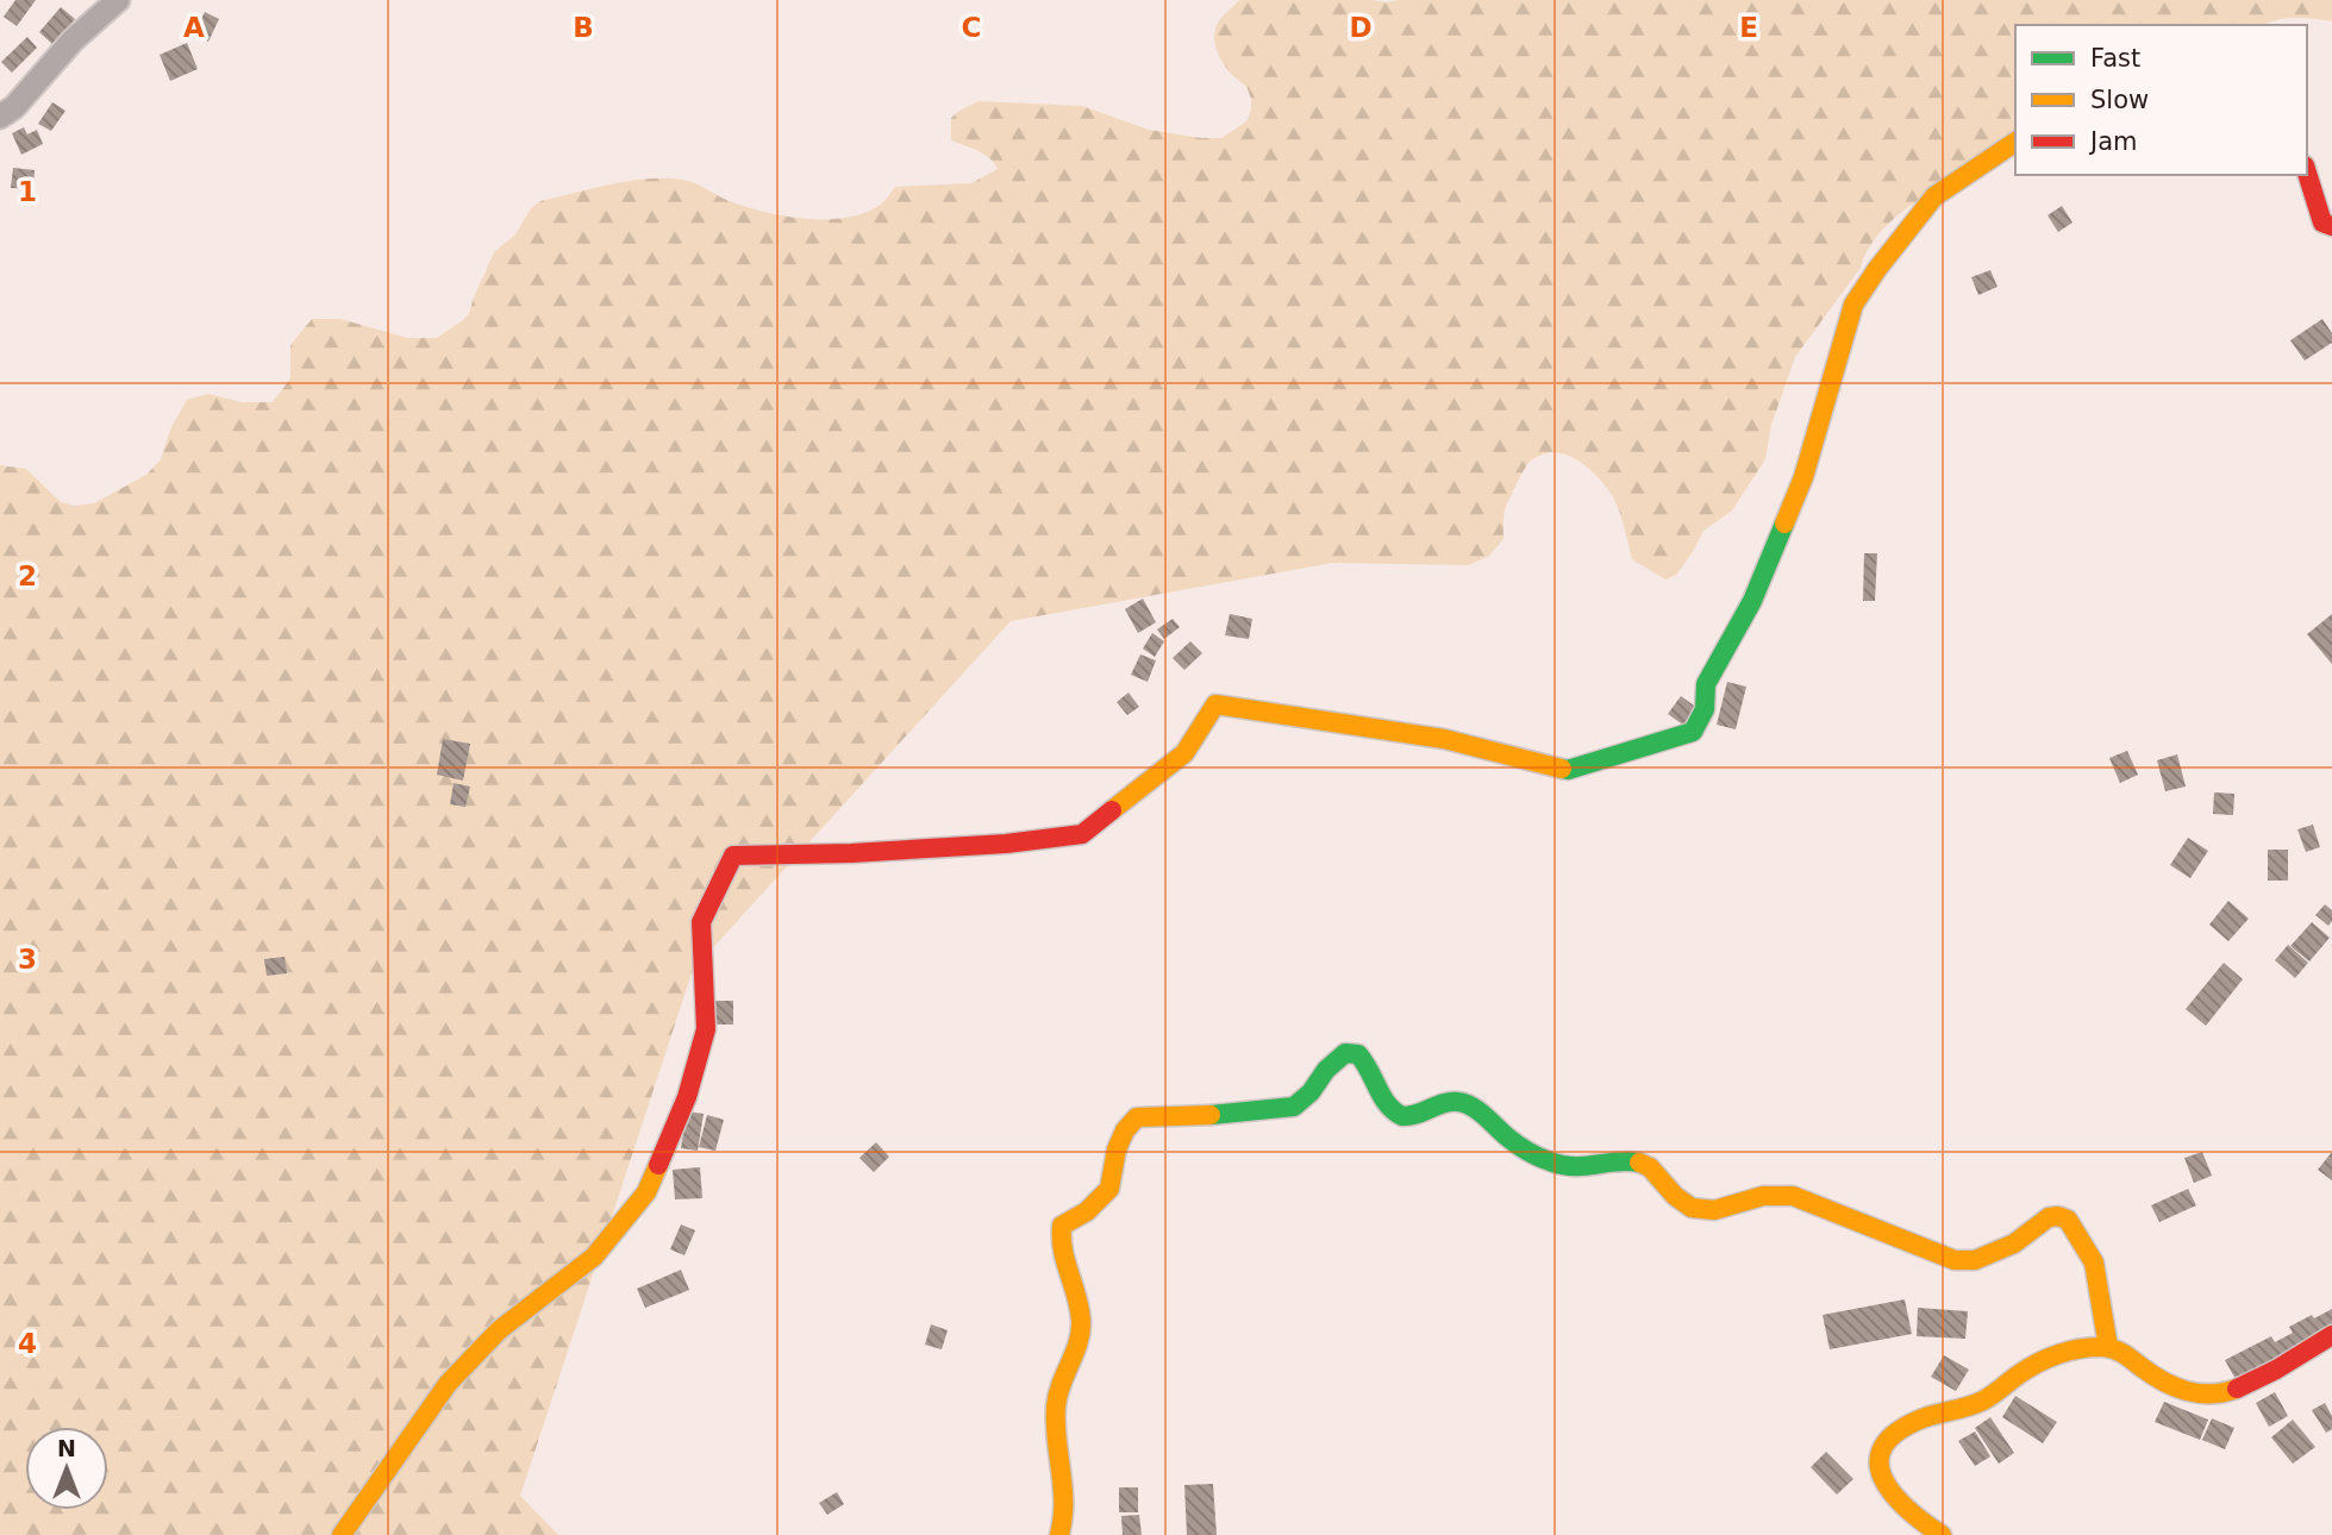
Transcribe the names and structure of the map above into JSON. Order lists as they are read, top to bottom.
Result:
{
  "legend": ["Fast", "Slow", "Jam"],
  "north": "top",
  "grid": {
    "columns": [
      "A",
      "B",
      "C",
      "D",
      "E"
    ],
    "rows": [
      "1",
      "2",
      "3",
      "4"
    ]
  }
}
